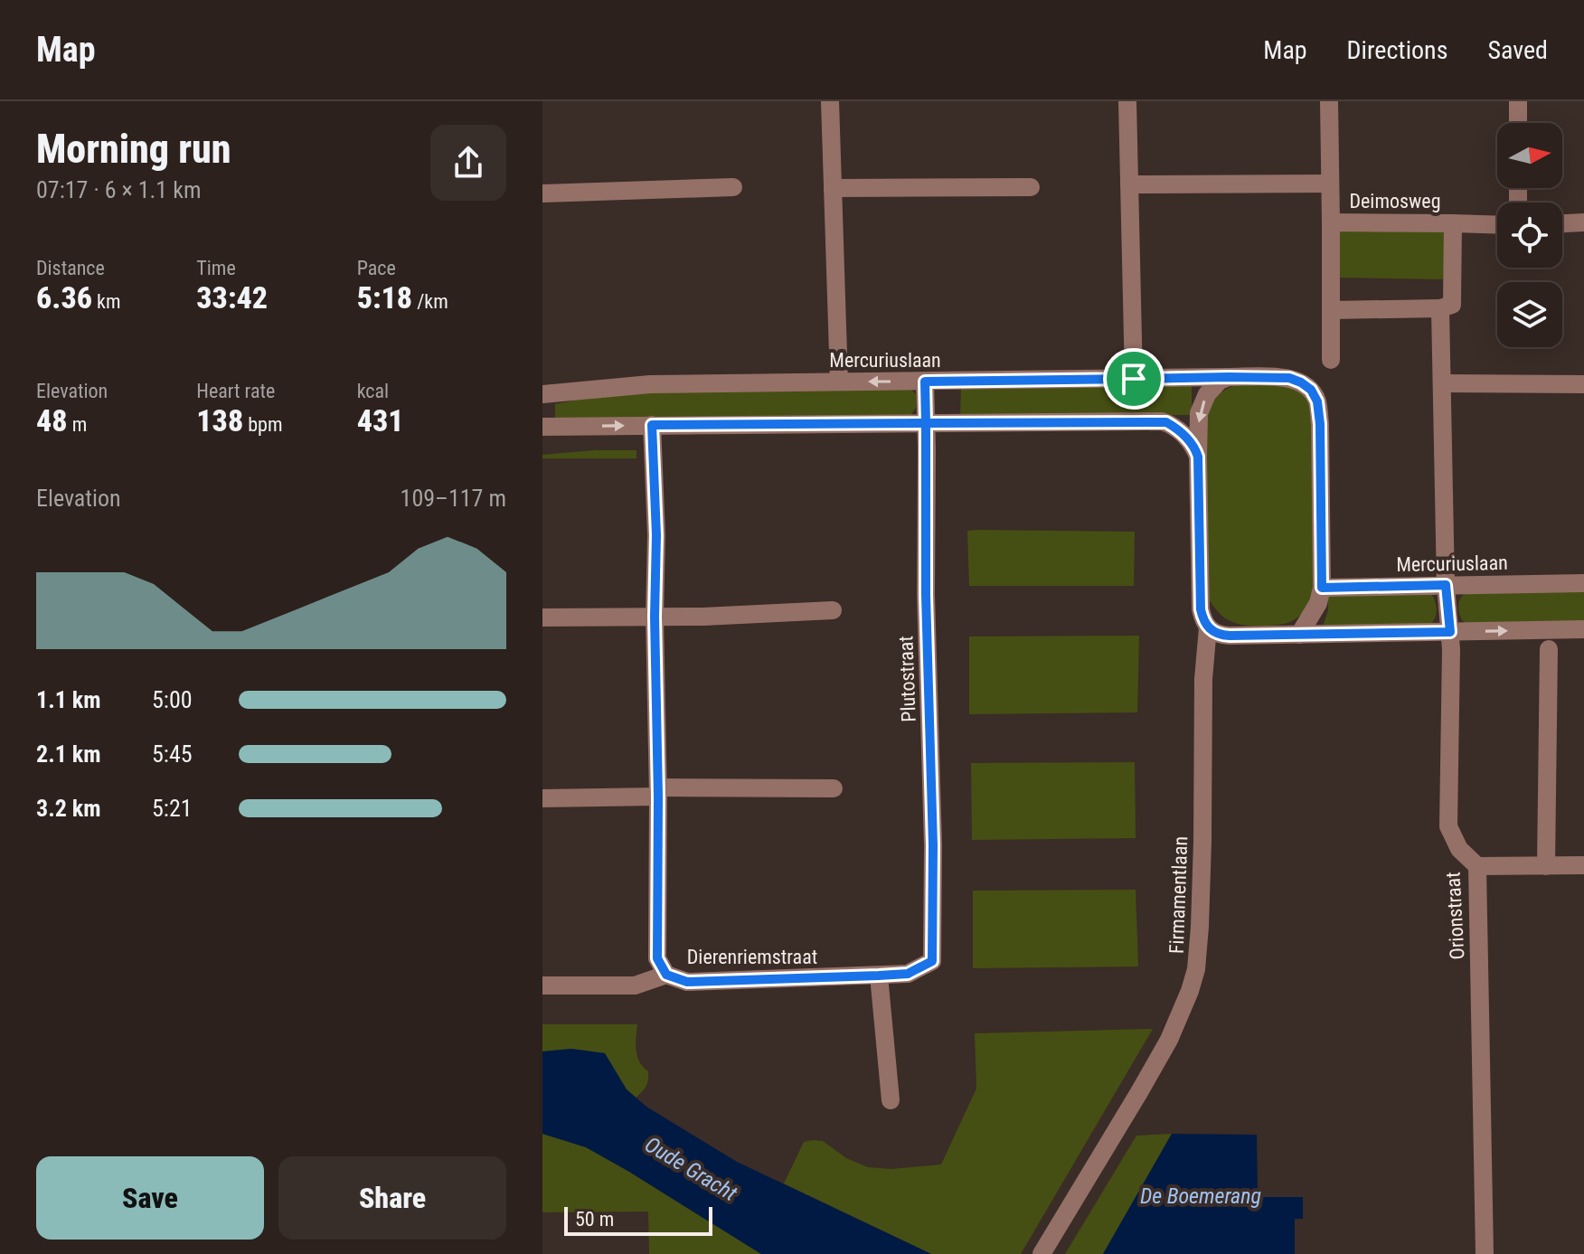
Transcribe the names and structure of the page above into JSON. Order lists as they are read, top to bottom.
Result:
{
  "streets": {
    "street": [
      "Deimosweg",
      "Mercuriuslaan",
      "Plutostraat",
      "Firmamentlaan",
      "Orionstraat",
      "Dierenriemstraat"
    ]
  },
  "crossings": [
    ["Deimosweg", "Mercuriuslaan"],
    ["Deimosweg", "Orionstraat"],
    ["Mercuriuslaan", "Plutostraat"],
    ["Mercuriuslaan", "Orionstraat"],
    ["Plutostraat", "Dierenriemstraat"]
  ],
  "water": ["Oude Gracht", "De Boemerang"],
  "scale_bar": "50 m",
  "north": "right",
  "page": {
    "header": "Map",
    "nav": ["Map", "Directions", "Saved"],
    "heading": ["Morning run", "07:17 · 6 × 1.1 km"],
    "stats": [
      ["Distance", "6.36 km"],
      ["Time", "33:42"],
      ["Pace", "5:18 /km"],
      ["Elevation", "48 m"],
      ["Heart rate", "138 bpm"],
      ["kcal", "431"]
    ],
    "chart": ["Elevation", "109–117 m"],
    "list": [
      {
        "name": "1.1 km",
        "note": "5:00"
      },
      {
        "name": "2.1 km",
        "note": "5:45"
      },
      {
        "name": "3.2 km",
        "note": "5:21"
      }
    ],
    "buttons": ["Save", "Share"],
    "scale": "50 m"
  }
}
